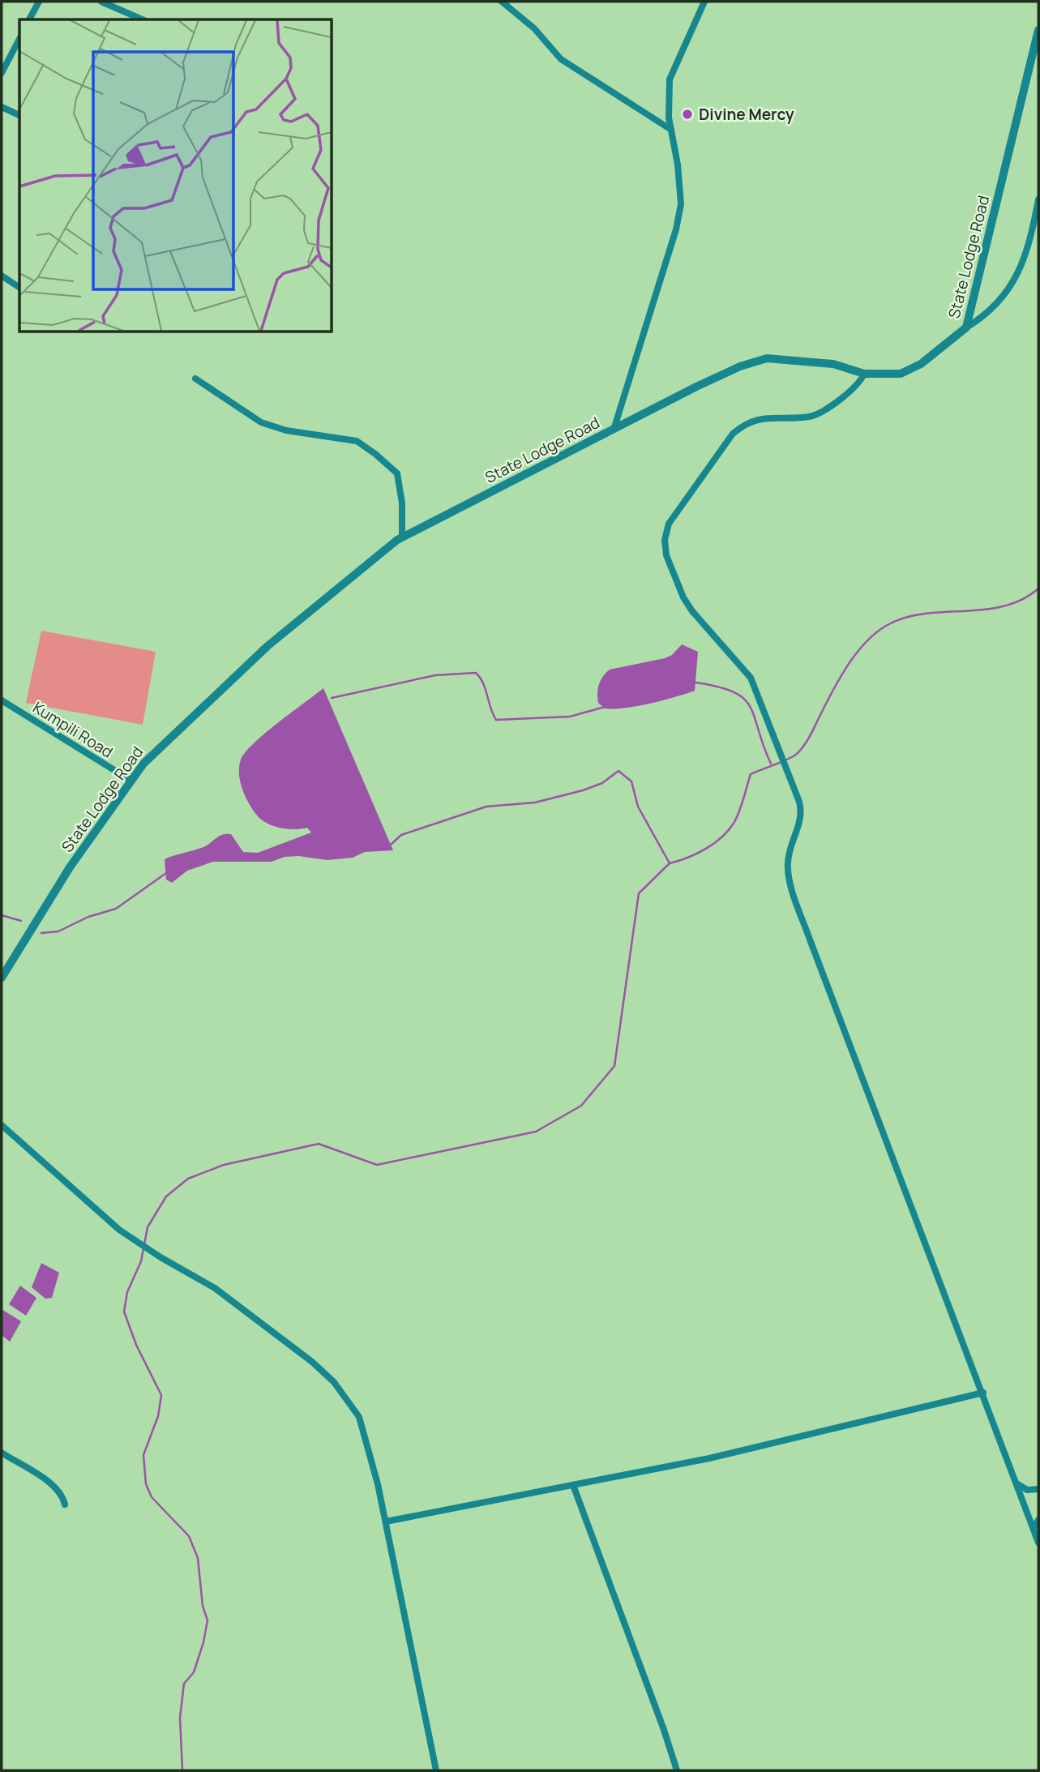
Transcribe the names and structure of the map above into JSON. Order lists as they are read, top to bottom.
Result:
{
  "streets": {
    "street": ["State Lodge Road", "Kumpili Road"]
  },
  "crossings": [
    ["State Lodge Road", "Kumpili Road"]
  ],
  "places": ["Divine Mercy"]
}
